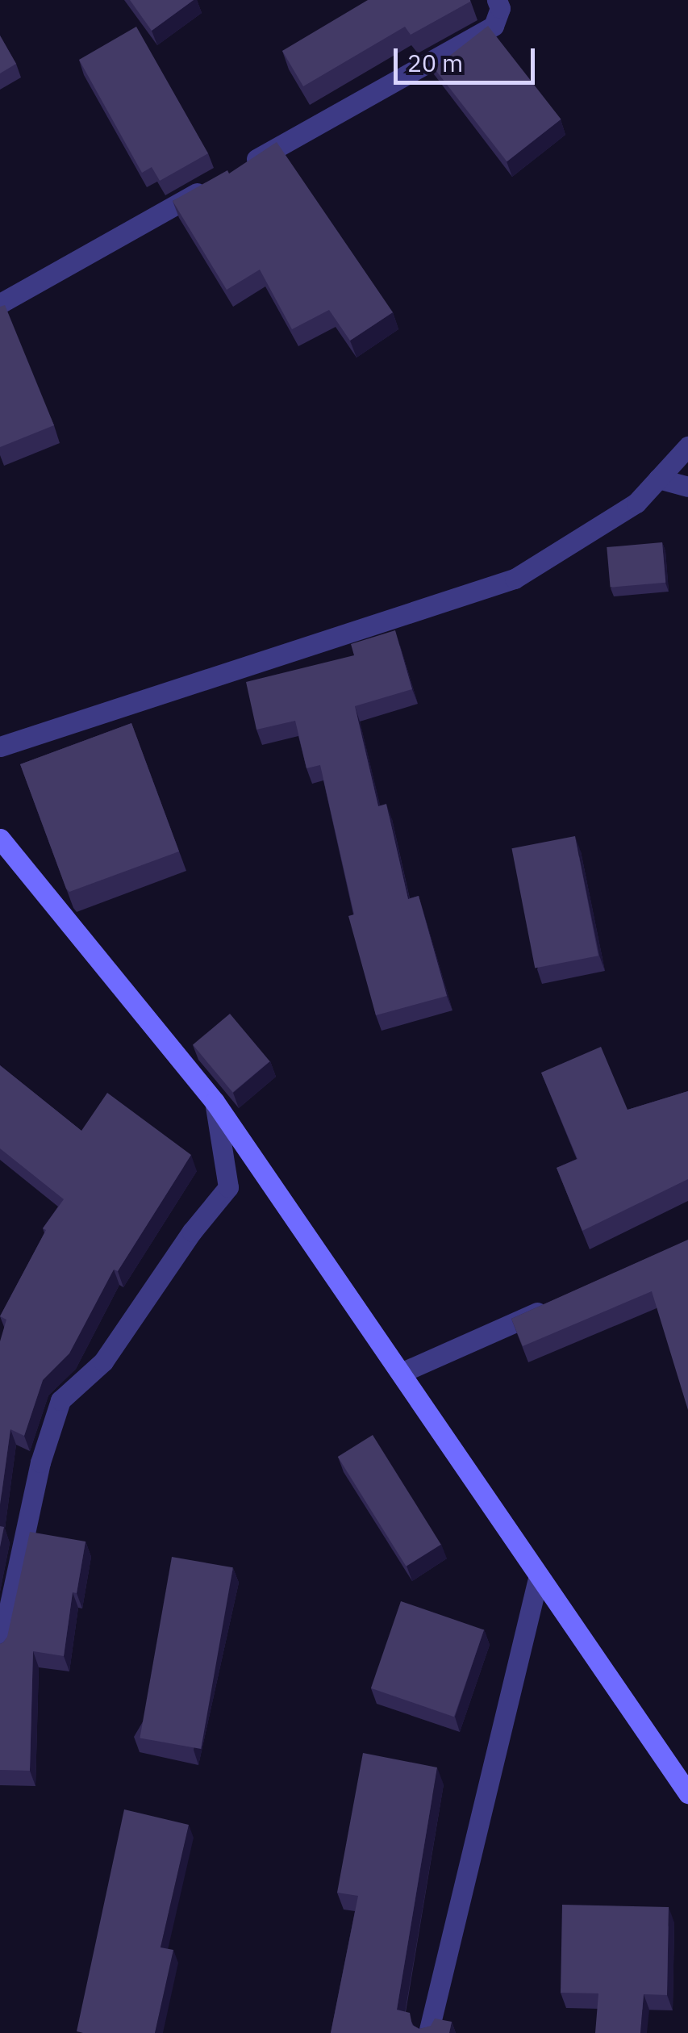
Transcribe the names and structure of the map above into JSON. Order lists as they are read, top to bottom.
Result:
{
  "scale_bar": "20 m"
}
